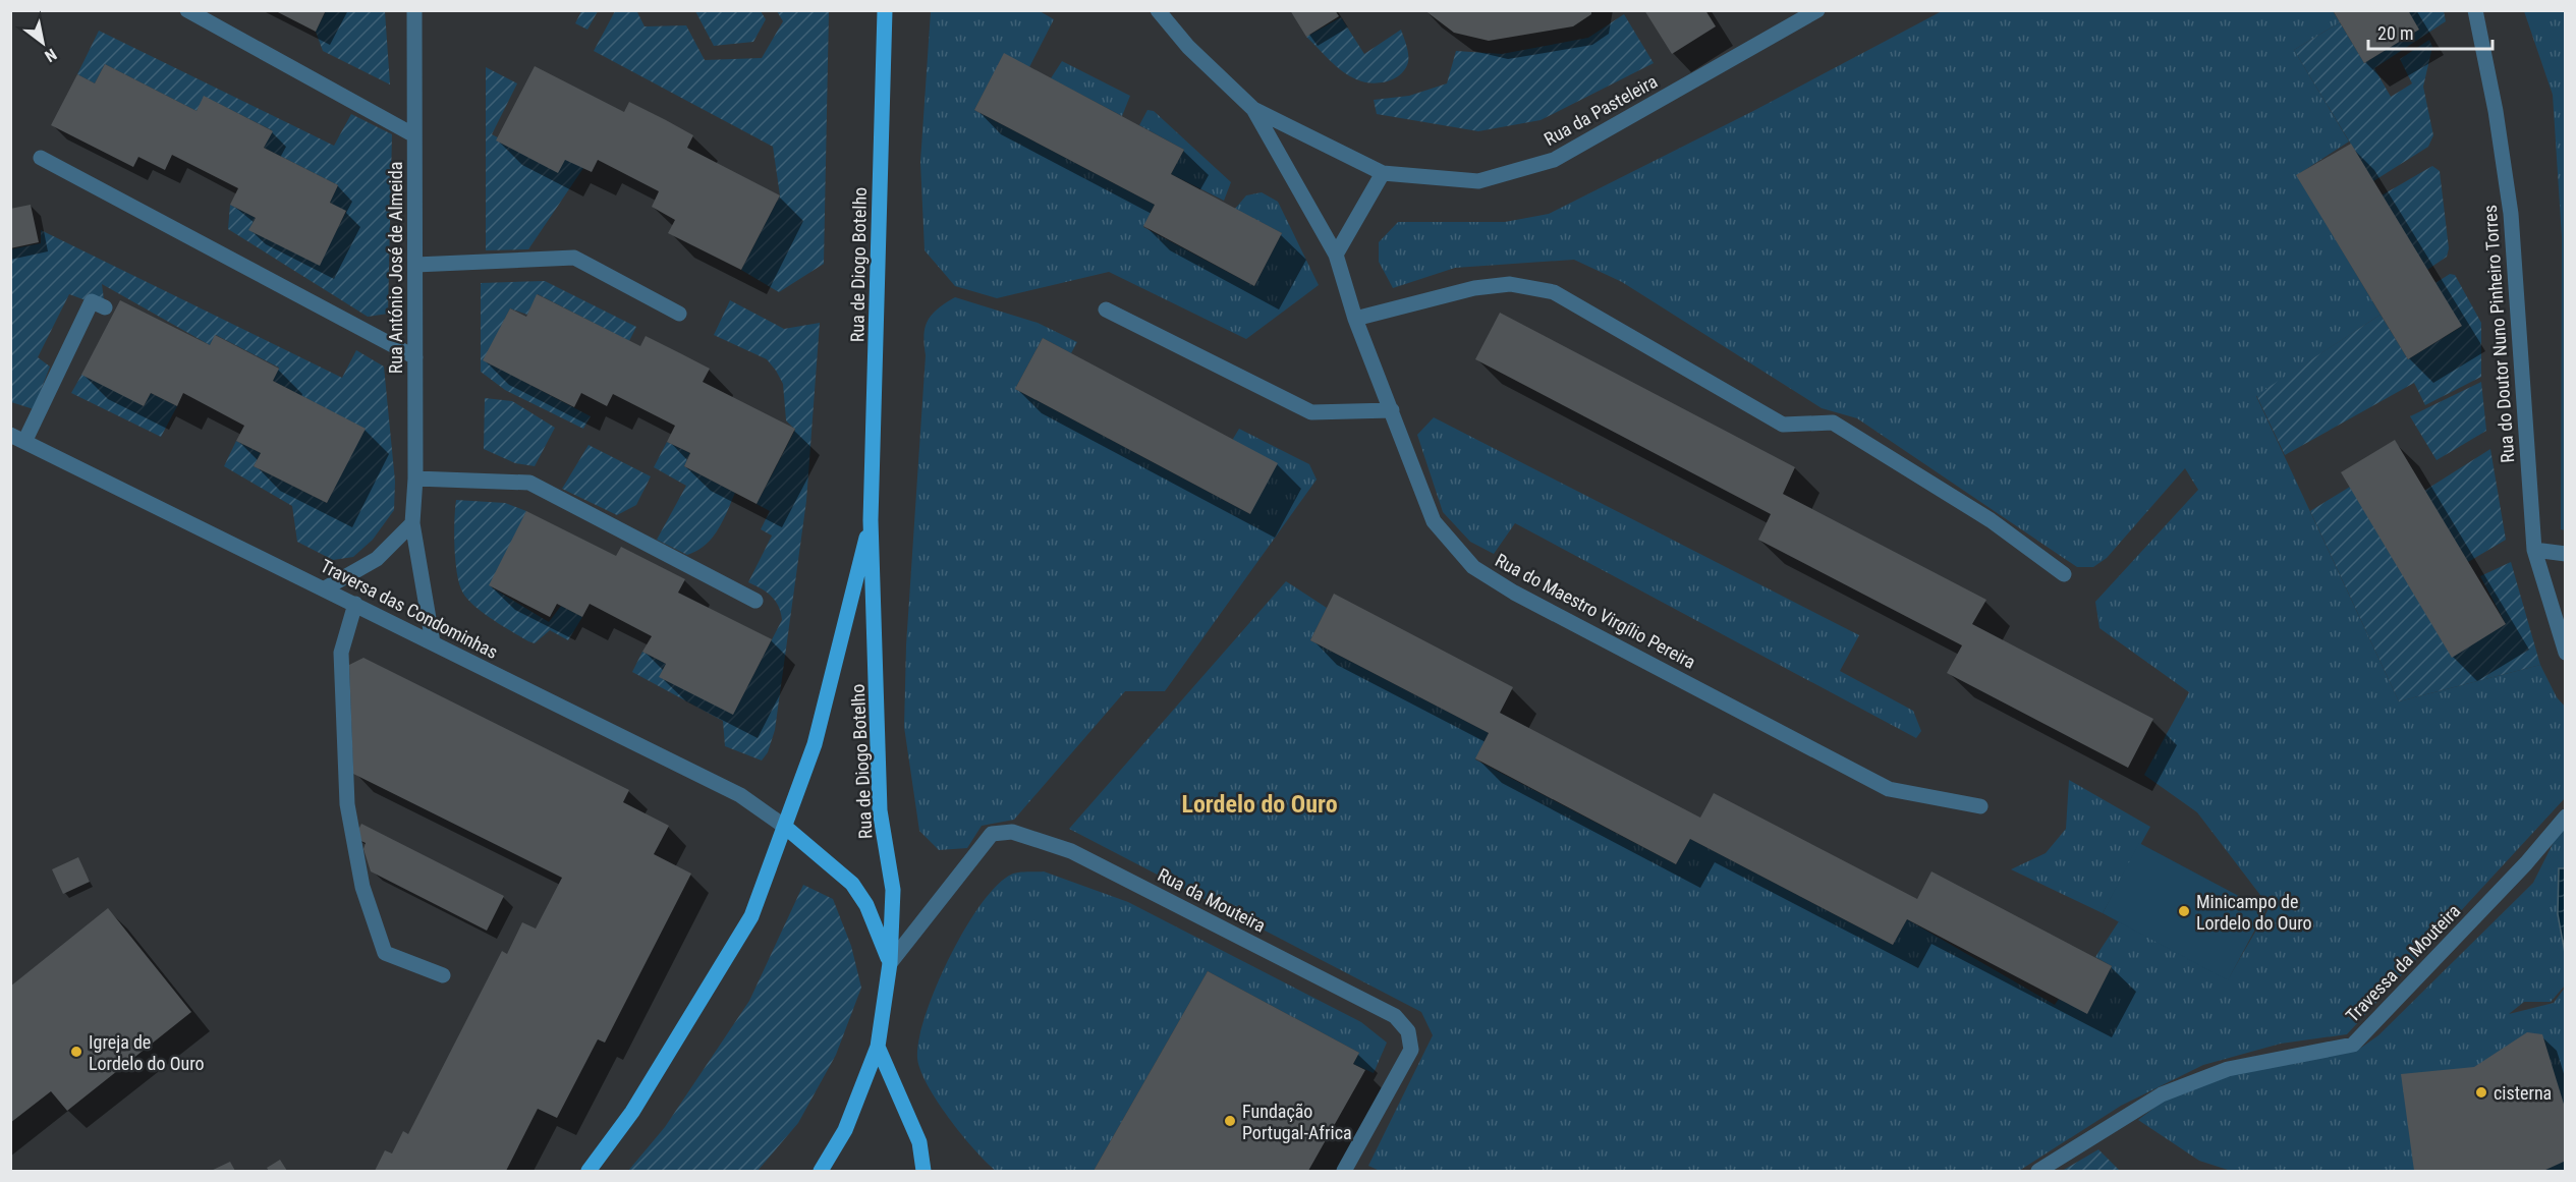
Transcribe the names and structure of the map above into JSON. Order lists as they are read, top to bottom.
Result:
{
  "streets": {
    "main road": ["Rua de Diogo Botelho"],
    "street": [
      "Rua da Pasteleira",
      "Rua António José de Almeida",
      "Rua do Doutor Nuno Pinheiro Torres",
      "Traversa das Condominhas",
      "Rua do Maestro Virgílio Pereira",
      "Rua da Mouteira",
      "Travessa da Mouteira"
    ]
  },
  "crossings": [
    ["Rua da Pasteleira", "Rua do Maestro Virgílio Pereira"],
    ["Rua de Diogo Botelho", "Traversa das Condominhas"],
    ["Rua de Diogo Botelho", "Rua da Mouteira"],
    ["Rua António José de Almeida", "Traversa das Condominhas"]
  ],
  "districts": ["Lordelo do Ouro"],
  "places": [
    "Minicampo de Lordelo do Ouro",
    "Igreja de Lordelo do Ouro",
    "cisterna",
    "Fundação Portugal-Africa"
  ],
  "scale_bar": "20 m",
  "north": "bottom right"
}
